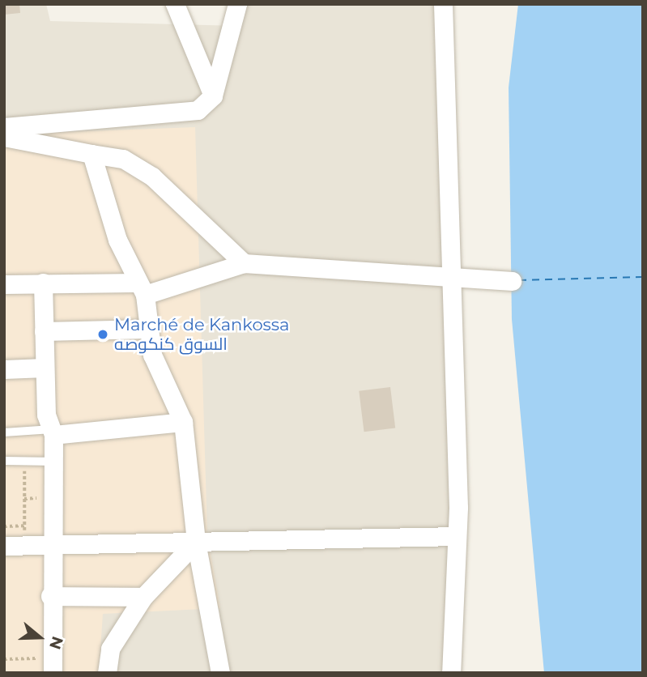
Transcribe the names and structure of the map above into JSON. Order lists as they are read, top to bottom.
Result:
{
  "places": ["Marché de Kankossa السوق كنكوصه"],
  "north": "right"
}
